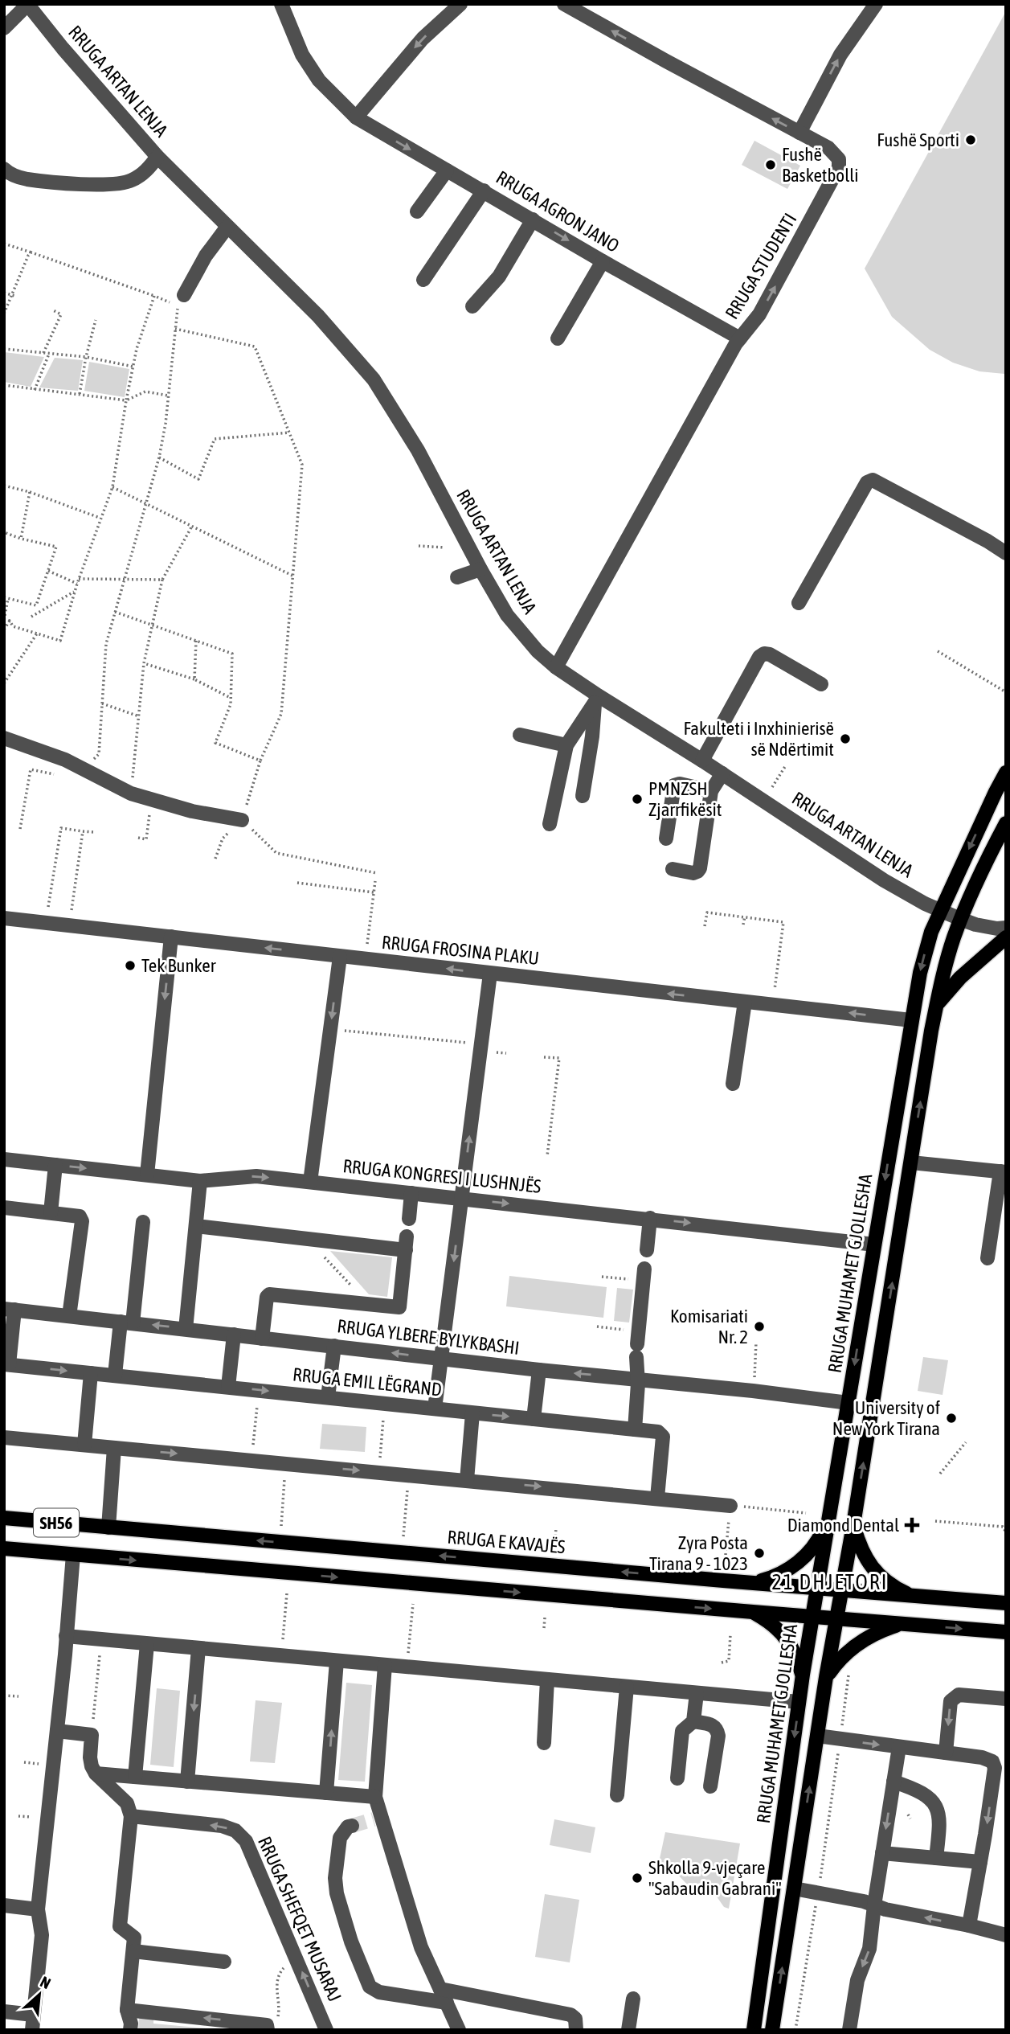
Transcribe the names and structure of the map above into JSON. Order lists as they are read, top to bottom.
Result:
{
  "streets": {
    "main road": ["RRUGA MUHAMET GJOLLESHA", "SH56", "RRUGA E KAVAJËS"],
    "street": [
      "RRUGA ARTAN LENJA",
      "RRUGA AGRON JANO",
      "RRUGA STUDENTI",
      "RRUGA FROSINA PLAKU",
      "RRUGA KONGRESI I LUSHNJËS",
      "RRUGA YLBERE BYLYKBASHI",
      "RRUGA EMIL LËGRAND",
      "RRUGA SHEFQET MUSARAJ"
    ]
  },
  "crossings": [
    ["RRUGA ARTAN LENJA", "RRUGA STUDENTI"],
    ["RRUGA ARTAN LENJA", "RRUGA MUHAMET GJOLLESHA"],
    ["RRUGA AGRON JANO", "RRUGA STUDENTI"],
    ["RRUGA FROSINA PLAKU", "RRUGA MUHAMET GJOLLESHA"],
    ["RRUGA KONGRESI I LUSHNJËS", "RRUGA MUHAMET GJOLLESHA"],
    ["RRUGA MUHAMET GJOLLESHA", "RRUGA YLBERE BYLYKBASHI"],
    ["RRUGA MUHAMET GJOLLESHA", "RRUGA E KAVAJËS"]
  ],
  "one_way": ["RRUGA FROSINA PLAKU", "RRUGA KONGRESI I LUSHNJËS"],
  "districts": ["21 DHJETORI"],
  "places": {
    "other": [
      "Fushë Sporti",
      "Fushë Basketbolli",
      "Fakulteti i Inxhinierisë së Ndërtimit",
      "PMNZSH Zjarrfikësit",
      "Tek Bunker",
      "Komisariati Nr. 2",
      "University of New York Tirana",
      "Zyra Posta Tirana 9 - 1023",
      "Shkolla 9-vjeçare \"Sabaudin Gabrani\""
    ],
    "health": ["Diamond Dental"]
  },
  "north": "top right"
}
